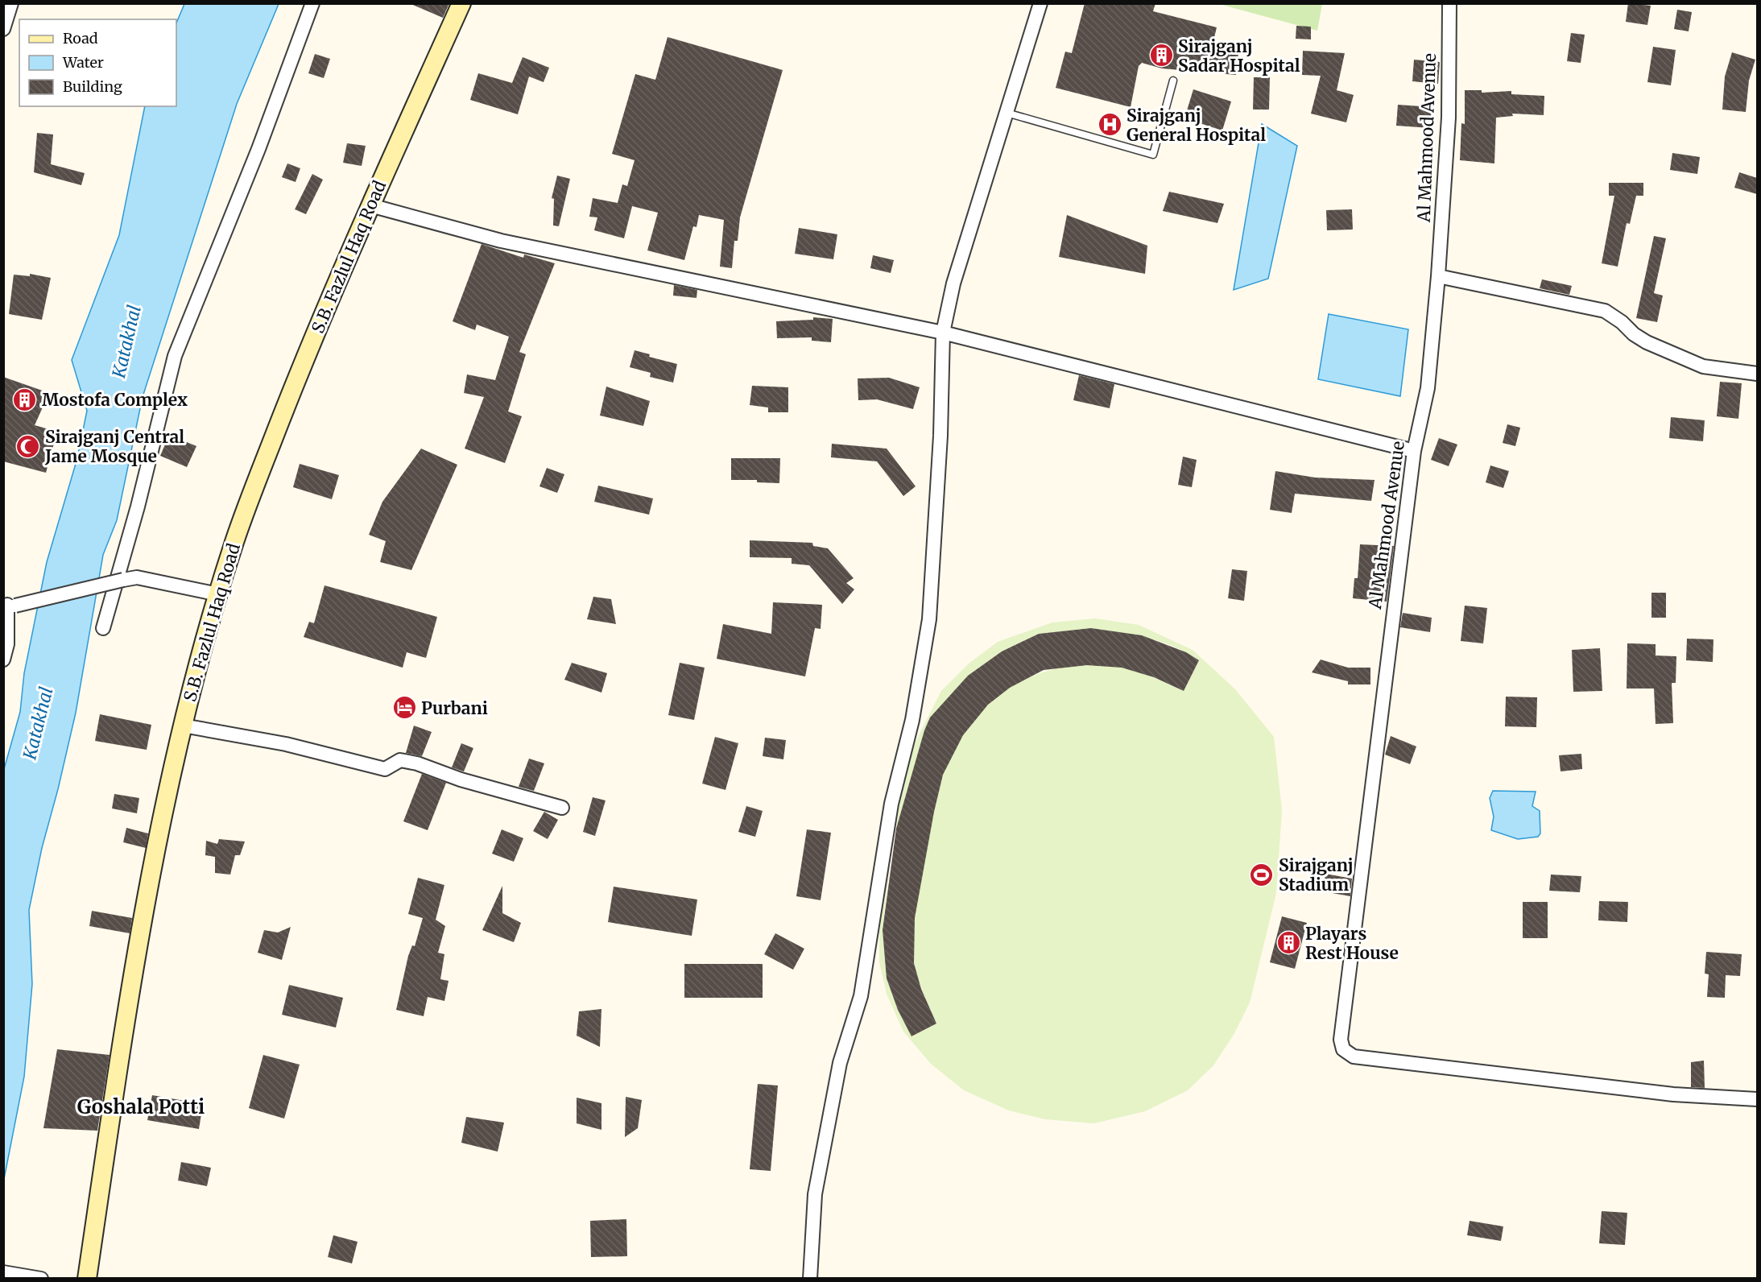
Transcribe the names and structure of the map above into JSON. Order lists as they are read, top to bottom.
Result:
{
  "streets": {
    "main road": ["S.B. Fazlul Haq Road"],
    "street": ["Al Mahmood Avenue"]
  },
  "districts": ["Goshala Potti"],
  "water": ["Katakhal"],
  "places": {
    "building": ["Sirajganj Sadar Hospital", "Mostofa Complex", "Playars Rest House"],
    "hospital": ["Sirajganj General Hospital"],
    "mosque": ["Sirajganj Central Jame Mosque"],
    "hotel": ["Purbani"],
    "sports": ["Sirajganj Stadium"]
  },
  "legend": ["Road", "Water", "Building"]
}
